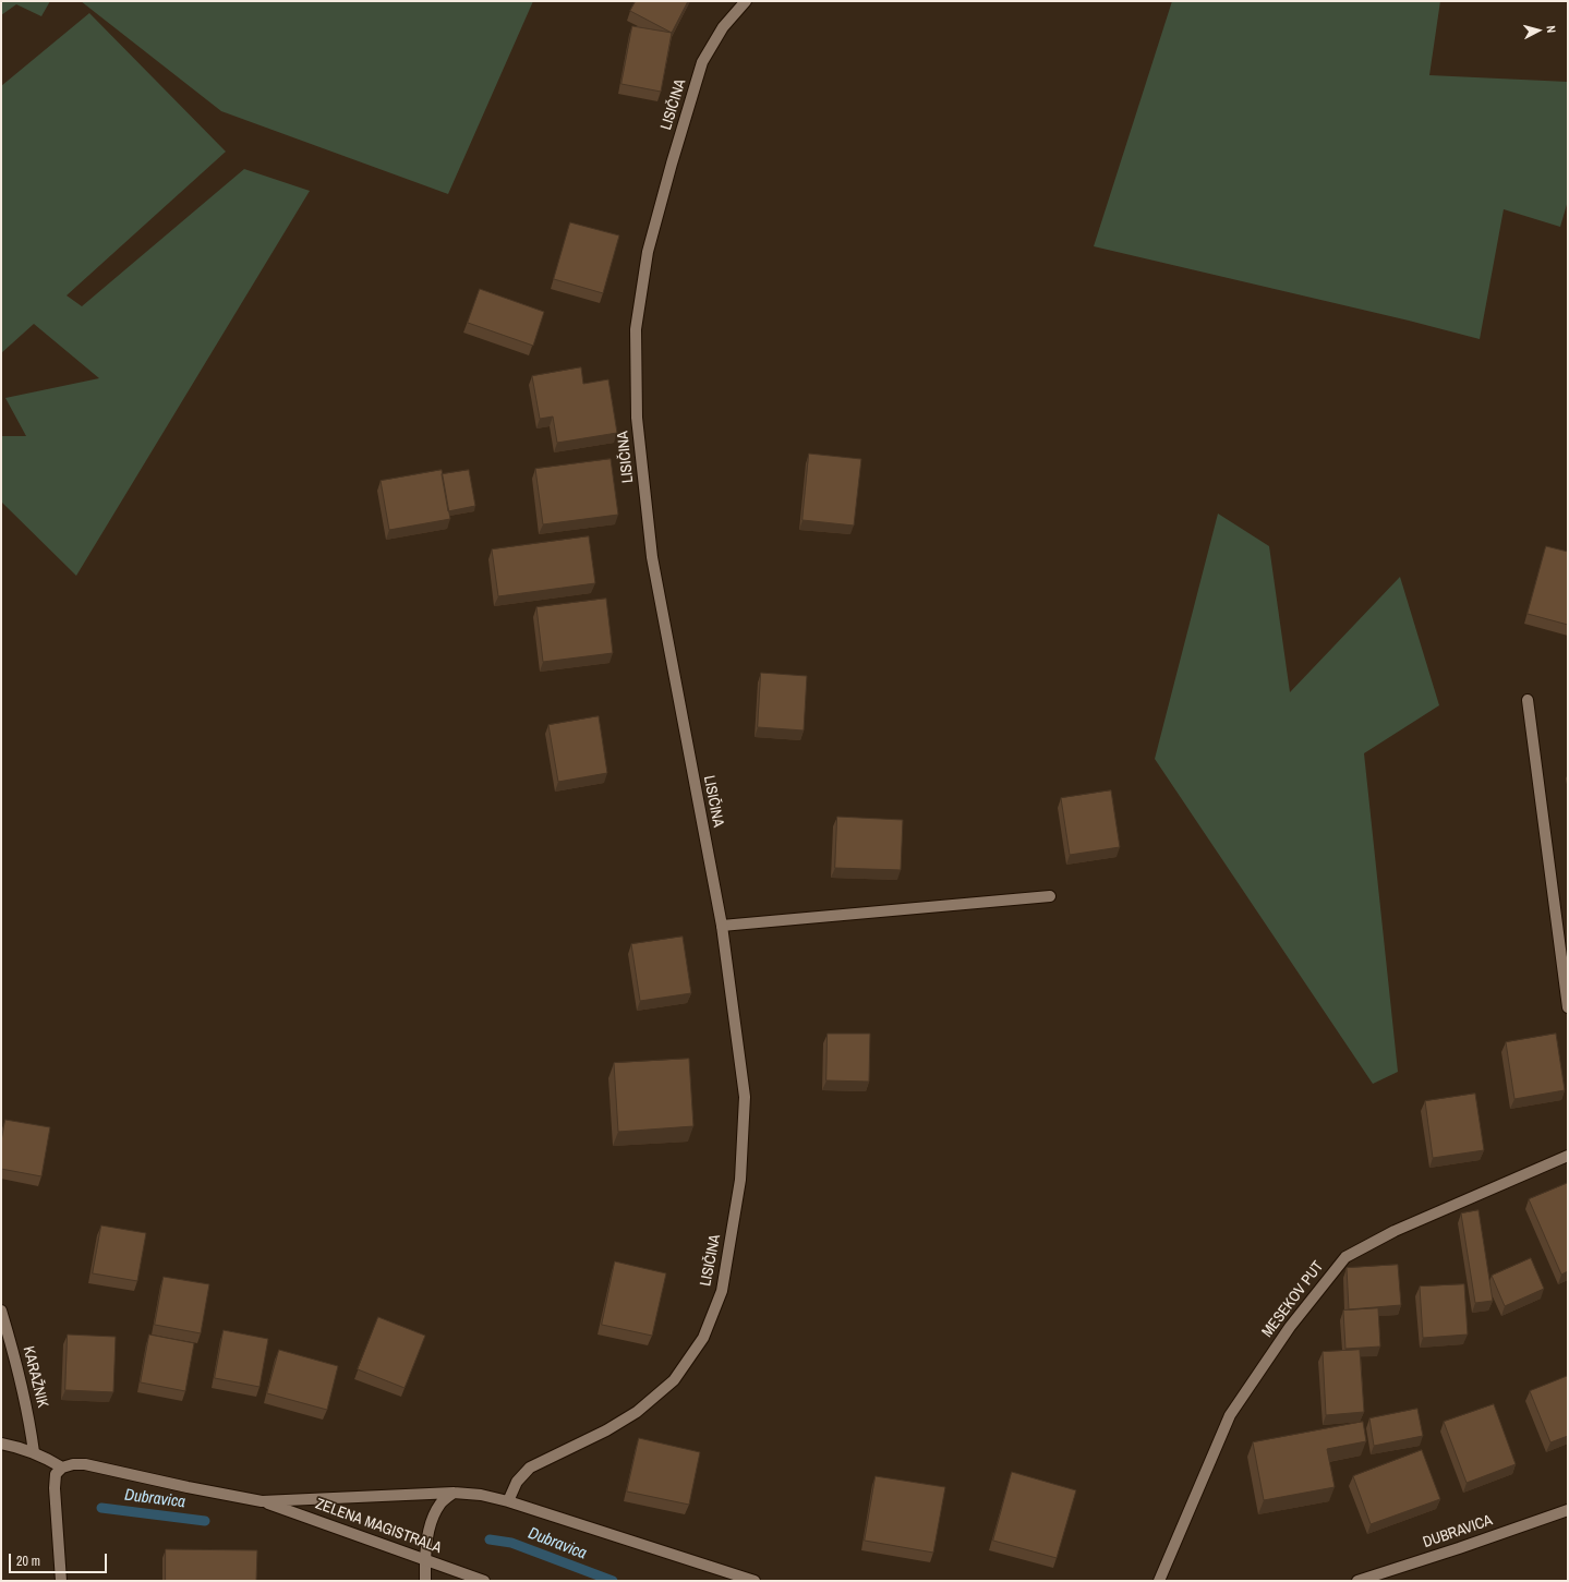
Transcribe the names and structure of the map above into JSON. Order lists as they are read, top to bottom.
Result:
{
  "streets": {
    "street": [
      "LISIČINA",
      "MESEKOV PUT",
      "KARAŽNIK",
      "ZELENA MAGISTRALA",
      "DUBRAVICA"
    ]
  },
  "water": ["Dubravica"],
  "scale_bar": "20 m",
  "north": "right"
}
